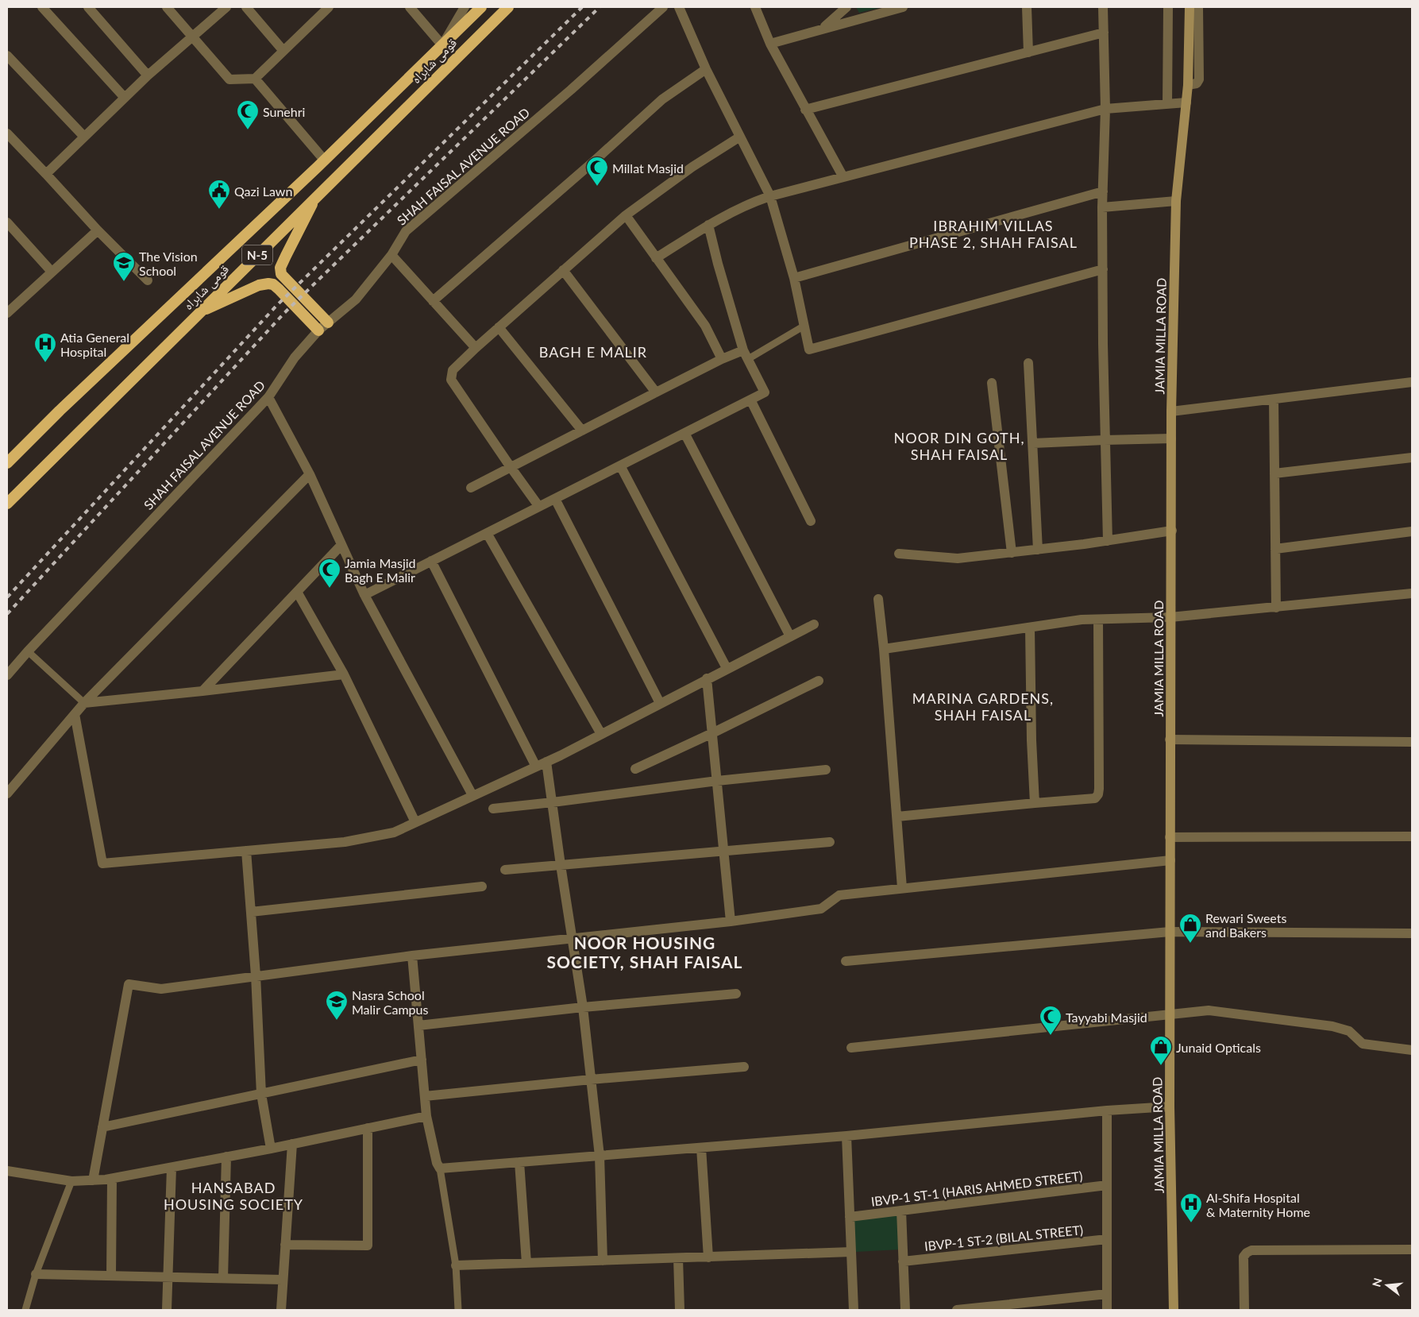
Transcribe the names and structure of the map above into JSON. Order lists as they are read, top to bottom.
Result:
{
  "streets": {
    "highway": ["قومی شاہراہ", "N-5"],
    "main road": ["JAMIA MILLA ROAD"],
    "street": ["SHAH FAISAL AVENUE ROAD", "IBVP-1 ST-1 (HARIS AHMED STREET)", "IBVP-1 ST-2 (BILAL STREET)"]
  },
  "districts": [
    "IBRAHIM VILLAS PHASE 2, SHAH FAISAL",
    "BAGH E MALIR",
    "NOOR DIN GOTH, SHAH FAISAL",
    "MARINA GARDENS, SHAH FAISAL",
    "NOOR HOUSING SOCIETY, SHAH FAISAL",
    "HANSABAD HOUSING SOCIETY"
  ],
  "places": {
    "mosque": [
      "Sunehri",
      "Millat Masjid",
      "Jamia Masjid Bagh E Malir",
      "Tayyabi Masjid"
    ],
    "public building": ["Qazi Lawn"],
    "school or university": ["The Vision School", "Nasra School Malir Campus"],
    "hospital": ["Atia General Hospital", "Al-Shifa Hospital & Maternity Home"],
    "shop": ["Rewari Sweets and Bakers", "Junaid Opticals"]
  },
  "north": "left"
}
